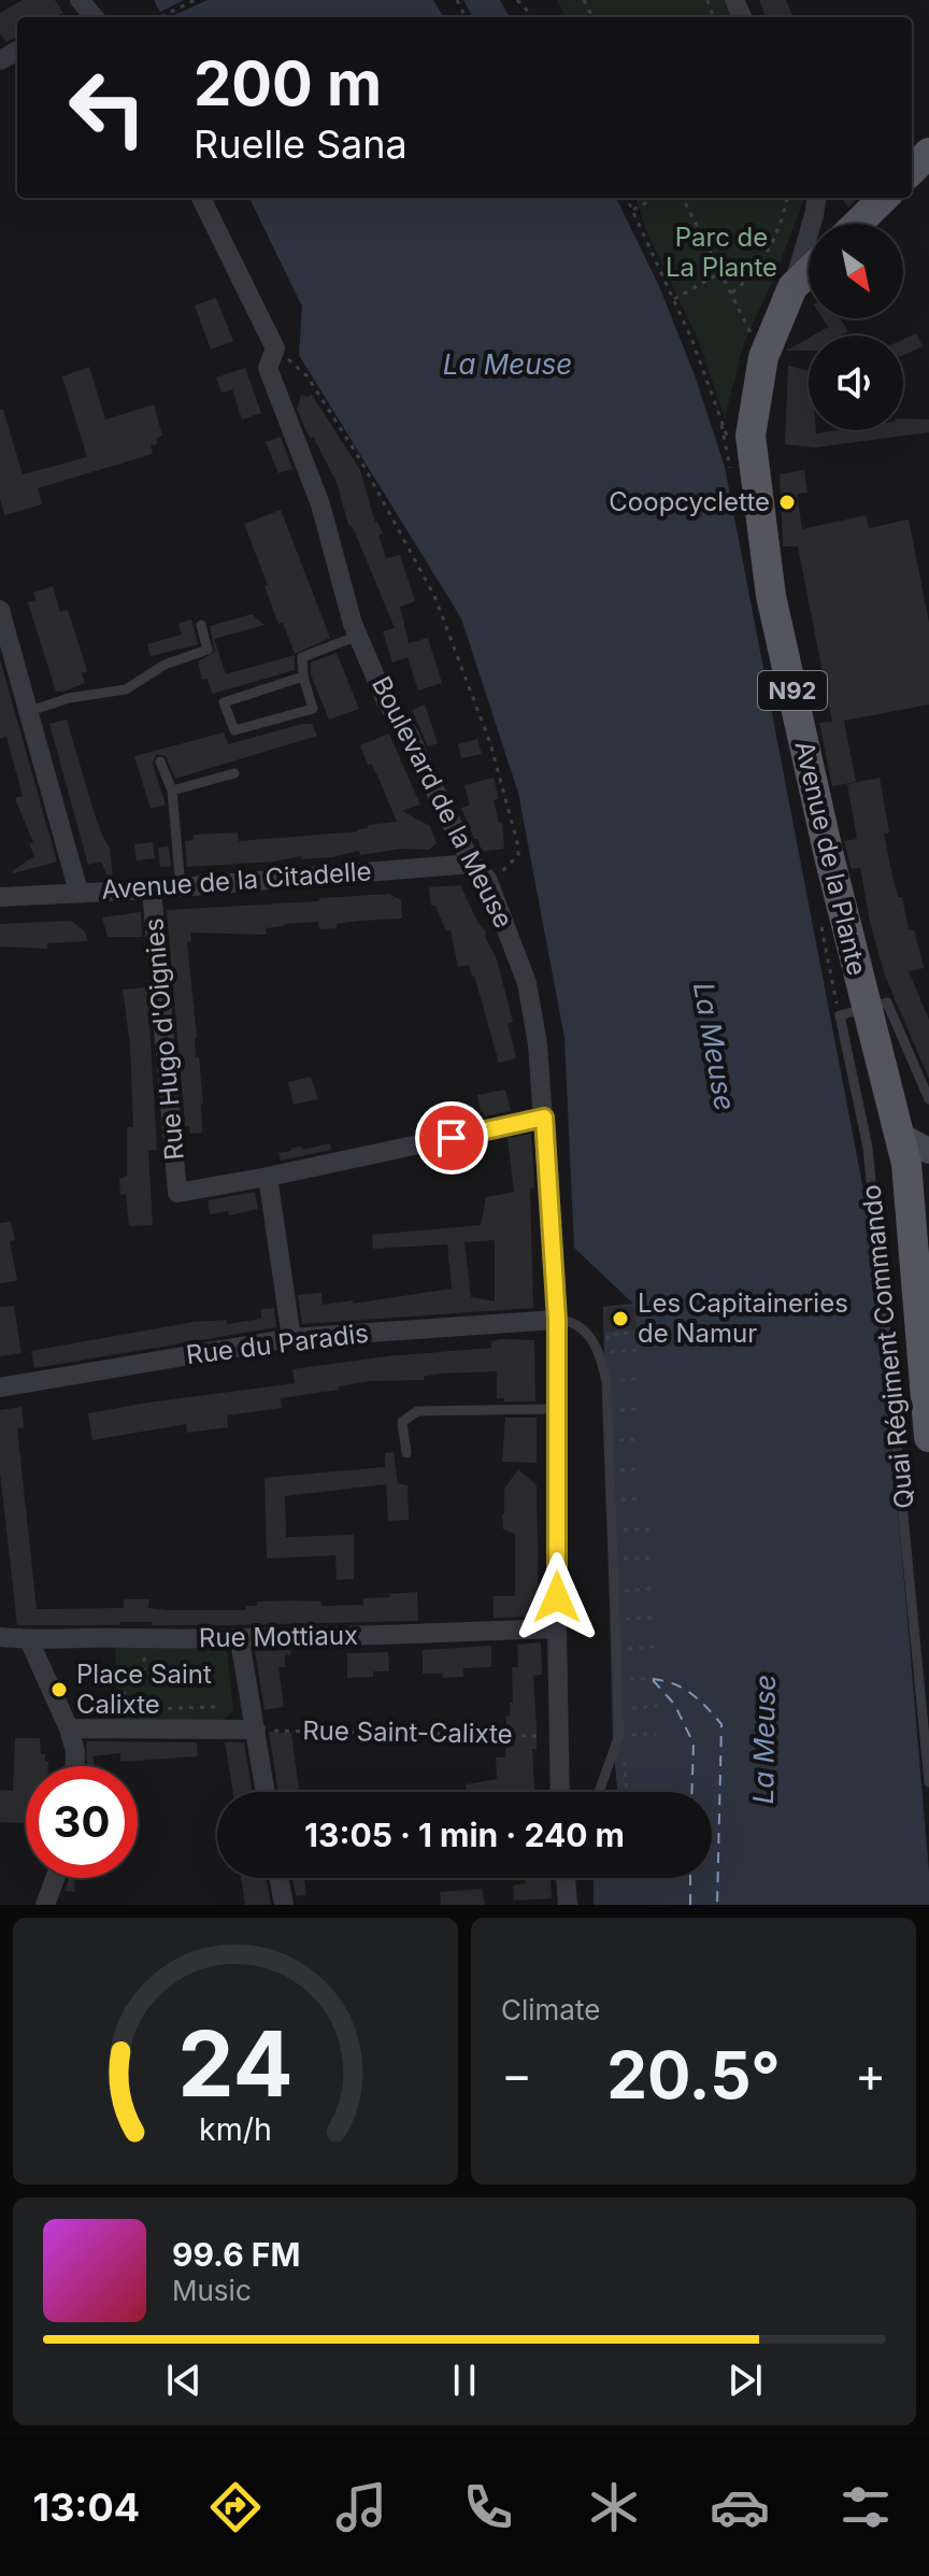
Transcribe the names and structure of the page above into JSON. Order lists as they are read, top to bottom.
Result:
{
  "streets": {
    "main road": ["N92", "Avenue de la Plante"],
    "street": [
      "Boulevard de la Meuse",
      "Avenue de la Citadelle",
      "Rue Hugo d'Oignies",
      "Rue du Paradis",
      "Rue Mottiaux"
    ],
    "lane": ["Quai Régiment Commando"],
    "path": ["Rue Saint-Calixte"]
  },
  "crossings": [
    ["N92", "Avenue de la Plante"],
    ["Boulevard de la Meuse", "Avenue de la Citadelle"],
    ["Boulevard de la Meuse", "Rue du Paradis"],
    ["Boulevard de la Meuse", "Rue Mottiaux"],
    ["Boulevard de la Meuse", "Rue Saint-Calixte"],
    ["Avenue de la Plante", "Quai Régiment Commando"],
    ["Avenue de la Citadelle", "Rue Hugo d'Oignies"]
  ],
  "water": ["La Meuse"],
  "parks": ["Parc de La Plante"],
  "places": ["Coopcyclette", "Les Capitaineries de Namur", "Place Saint Calixte"],
  "north": "bottom right",
  "page": {
    "turn": ["200 m", "Ruelle Sana"],
    "limit": "30",
    "trip": "13:05 · 1 min · 240 m",
    "tile": "Climate",
    "heat": ["−", "20.5°", "+"],
    "song": ["99.6 FM", "Music"],
    "tabs": "13:04",
    "gauge": ["24", "km/h"]
  }
}
